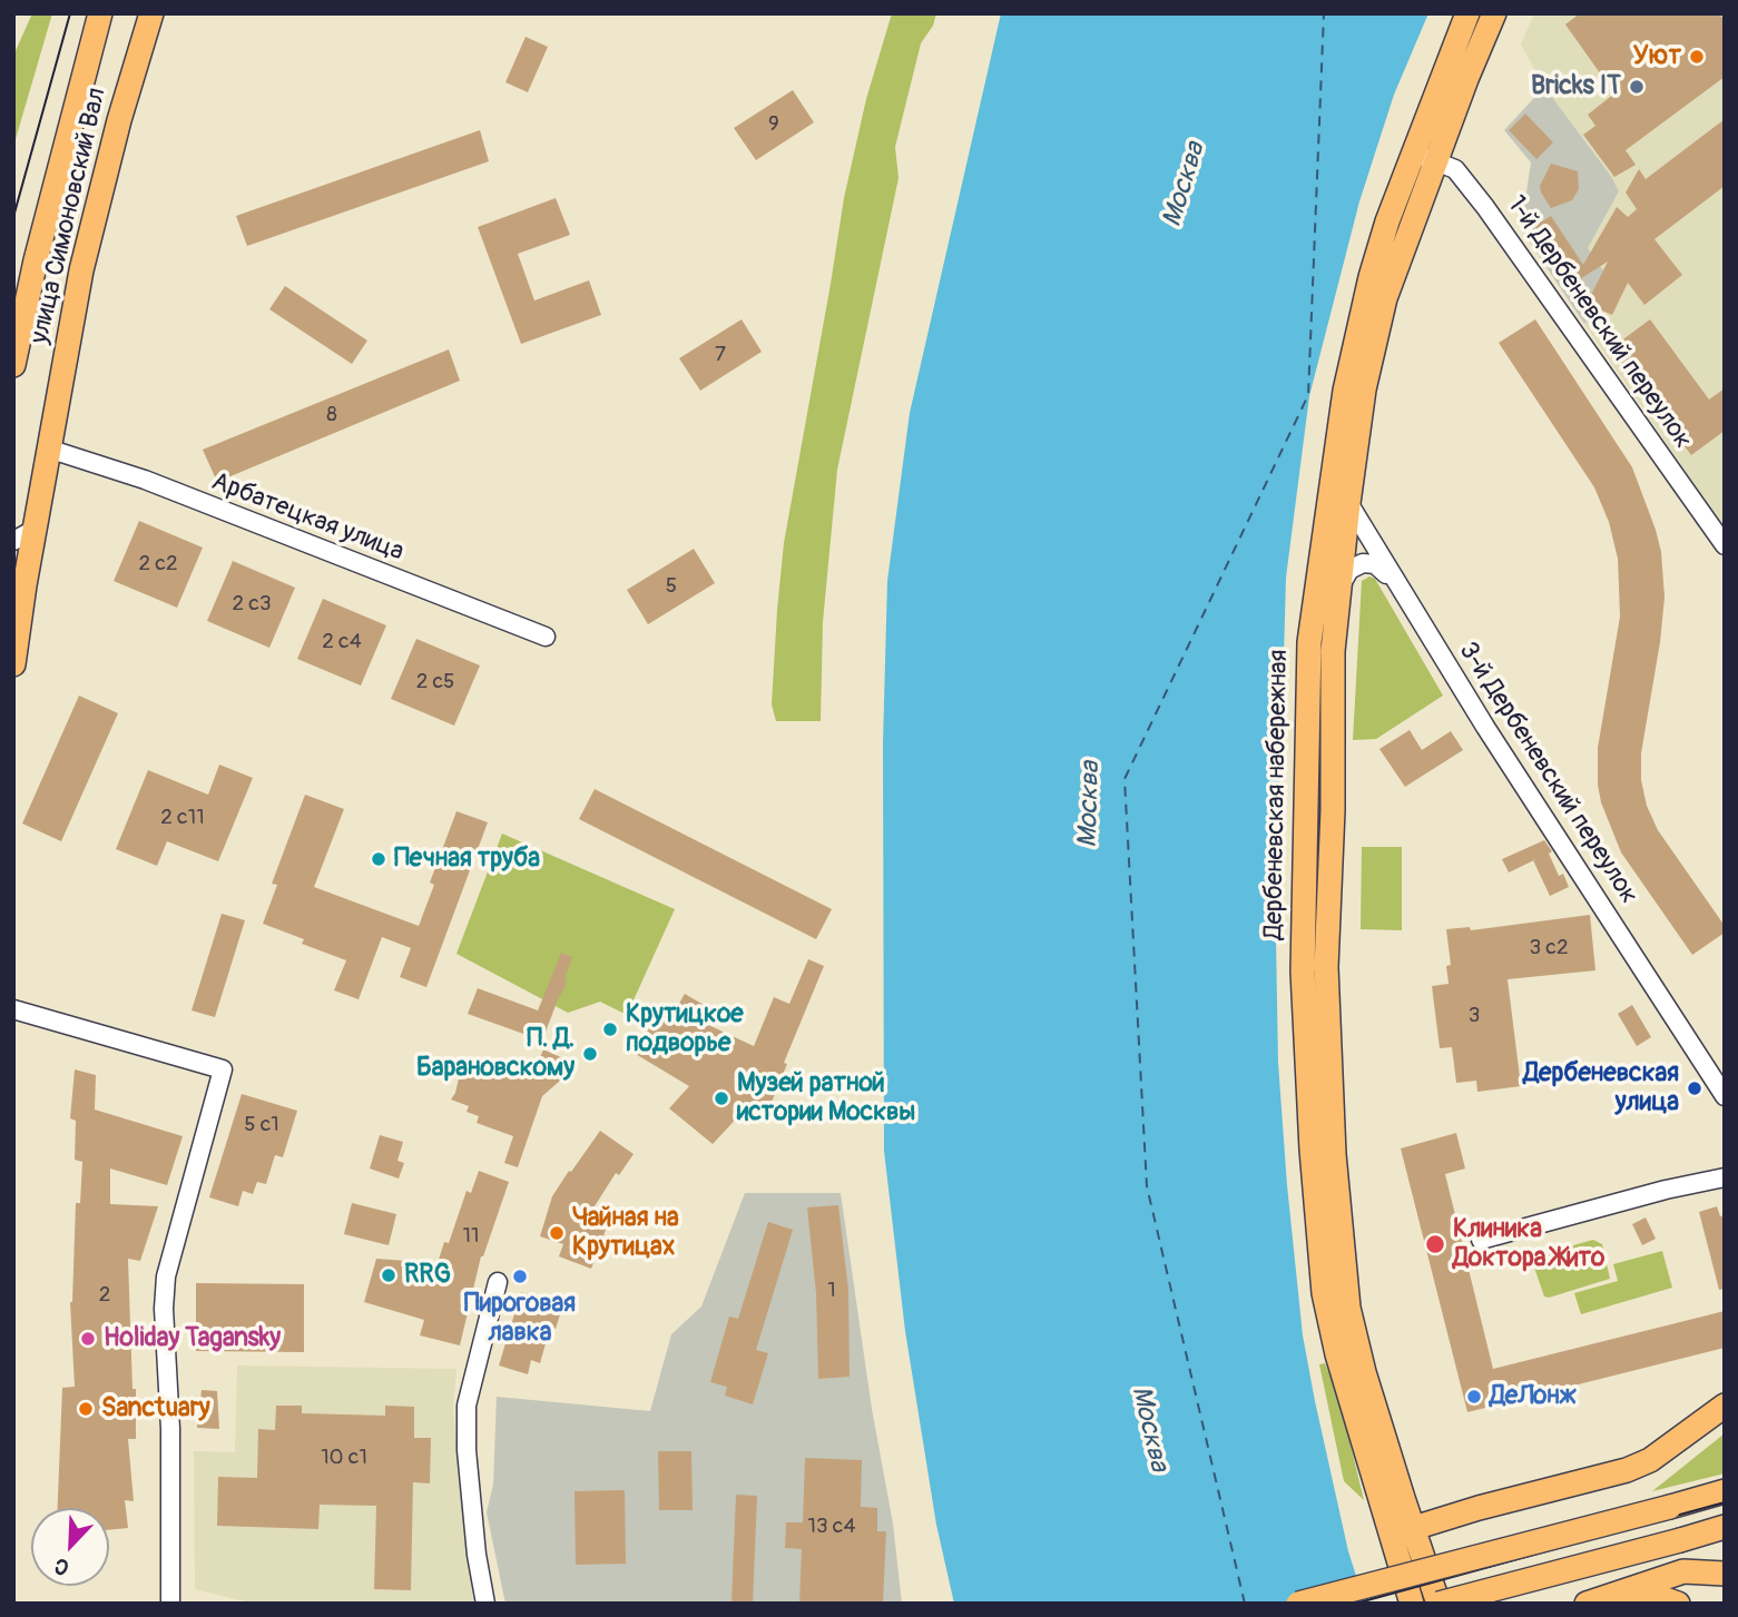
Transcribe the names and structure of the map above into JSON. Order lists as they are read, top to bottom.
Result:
{
  "streets": {
    "main road": ["улица Симоновский Вал", "Дербеневская набережная"],
    "street": ["1-й Дербеневский переулок", "Арбатецкая улица", "3-й Дербеневский переулок"]
  },
  "crossings": [
    ["улица Симоновский Вал", "Арбатецкая улица"],
    ["1-й Дербеневский переулок", "Дербеневская набережная"],
    ["3-й Дербеневский переулок", "Дербеневская набережная"]
  ],
  "water": ["Москва"],
  "places": [
    "Уют",
    "Bricks IT",
    "Печная труба",
    "Крутицкое подворье",
    "П. Д. Барановскому",
    "Дербеневская улица",
    "Музей ратной истории Москвы",
    "Чайная на Крутицах",
    "Клиника Доктора Жито",
    "RRG",
    "Пироговая лавка",
    "Holiday Tagansky",
    "ДеЛонж",
    "Sanctuary"
  ],
  "house_numbers": [
    "9",
    "7",
    "8",
    "2 c2",
    "5",
    "2 c3",
    "2 c4",
    "2 c5",
    "2 с11",
    "3 с2",
    "3",
    "5 с1",
    "11",
    "1",
    "2",
    "10 с1",
    "13 с4"
  ],
  "north": "bottom left"
}
